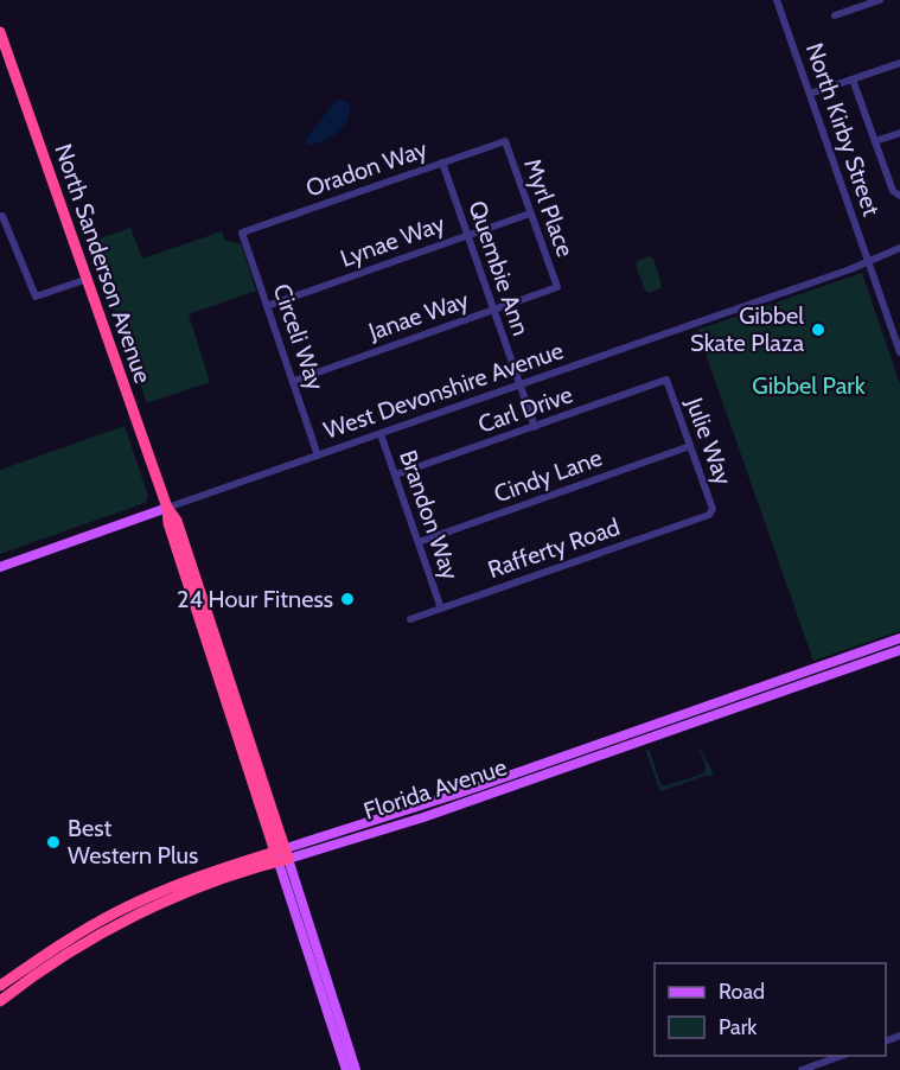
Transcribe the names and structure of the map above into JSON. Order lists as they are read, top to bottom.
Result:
{
  "streets": {
    "highway": ["North Sanderson Avenue", "Florida Avenue"],
    "main road": ["West Devonshire Avenue"],
    "street": [
      "North Kirby Street",
      "Oradon Way",
      "Myrl Place",
      "Lynae Way",
      "Quembie Ann",
      "Janae Way",
      "Circeli Way",
      "Carl Drive",
      "Julie Way",
      "Cindy Lane",
      "Brandon Way",
      "Rafferty Road"
    ]
  },
  "crossings": [
    ["North Kirby Street", "West Devonshire Avenue"],
    ["Oradon Way", "Myrl Place"],
    ["Oradon Way", "Quembie Ann"],
    ["Oradon Way", "Circeli Way"],
    ["Myrl Place", "Lynae Way"],
    ["Myrl Place", "Janae Way"],
    ["Lynae Way", "Quembie Ann"],
    ["Lynae Way", "Circeli Way"],
    ["North Sanderson Avenue", "West Devonshire Avenue"],
    ["North Sanderson Avenue", "Florida Avenue"],
    ["Quembie Ann", "Janae Way"],
    ["Quembie Ann", "West Devonshire Avenue"],
    ["Quembie Ann", "Carl Drive"],
    ["Janae Way", "Circeli Way"],
    ["Circeli Way", "West Devonshire Avenue"],
    ["West Devonshire Avenue", "Brandon Way"],
    ["Carl Drive", "Julie Way"],
    ["Carl Drive", "Brandon Way"],
    ["Julie Way", "Cindy Lane"],
    ["Julie Way", "Rafferty Road"],
    ["Cindy Lane", "Brandon Way"],
    ["Brandon Way", "Rafferty Road"]
  ],
  "parks": ["Gibbel Park"],
  "places": ["Gibbel Skate Plaza", "24 Hour Fitness", "Best Western Plus"],
  "legend": ["Road", "Park"]
}
